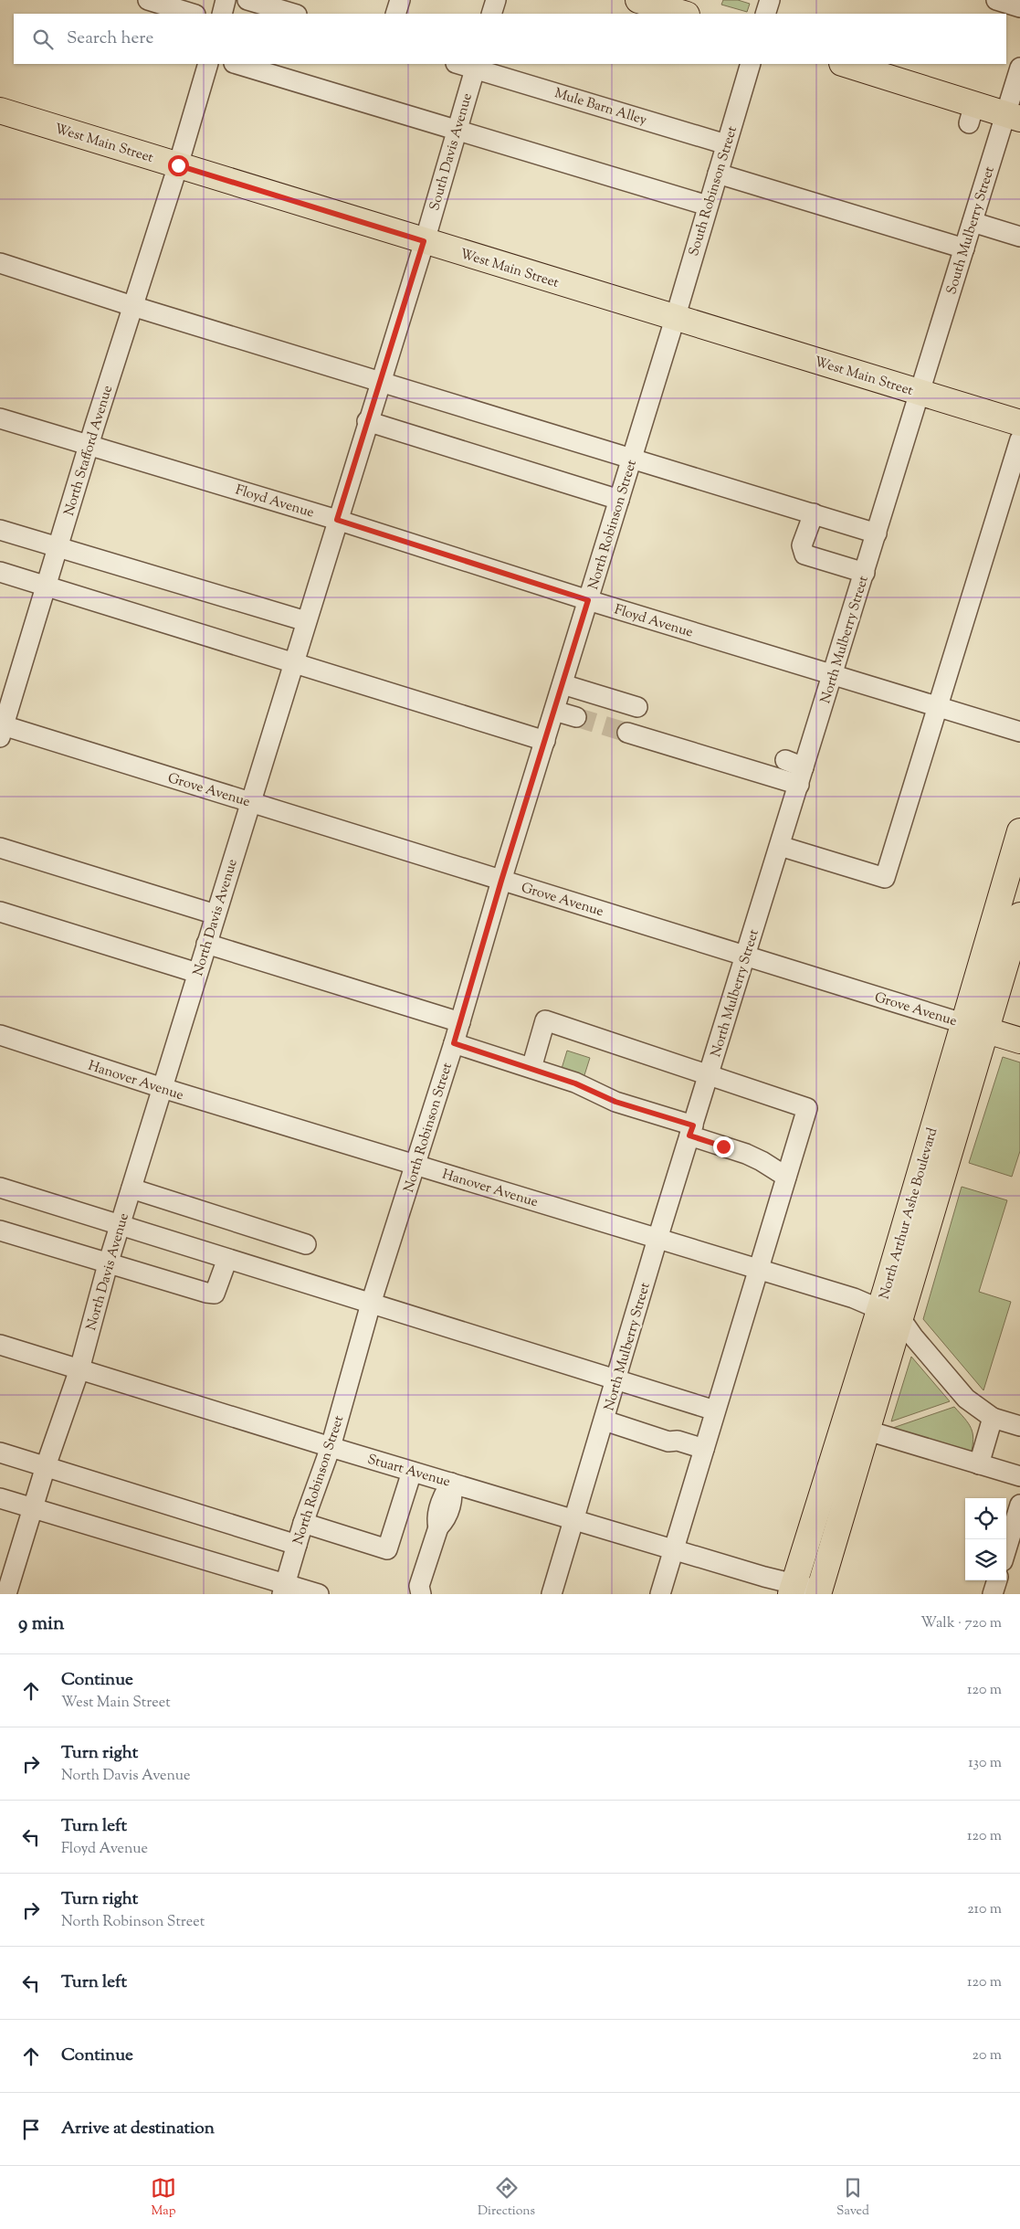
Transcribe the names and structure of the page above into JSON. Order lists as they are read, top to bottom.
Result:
{
  "streets": {
    "main road": ["West Main Street", "Grove Avenue", "North Arthur Ashe Boulevard"],
    "street": [
      "Mule Barn Alley",
      "South Davis Avenue",
      "South Robinson Street",
      "South Mulberry Street",
      "North Stafford Avenue",
      "Floyd Avenue",
      "North Robinson Street",
      "North Mulberry Street",
      "North Davis Avenue",
      "Hanover Avenue",
      "Stuart Avenue"
    ]
  },
  "crossings": [
    ["Mule Barn Alley", "South Davis Avenue"],
    ["Mule Barn Alley", "South Robinson Street"],
    ["West Main Street", "South Davis Avenue"],
    ["West Main Street", "South Robinson Street"],
    ["West Main Street", "South Mulberry Street"],
    ["West Main Street", "North Stafford Avenue"],
    ["West Main Street", "North Robinson Street"],
    ["West Main Street", "North Mulberry Street"],
    ["West Main Street", "North Davis Avenue"],
    ["South Davis Avenue", "North Davis Avenue"],
    ["South Robinson Street", "North Robinson Street"],
    ["South Mulberry Street", "North Mulberry Street"],
    ["North Stafford Avenue", "Floyd Avenue"],
    ["North Stafford Avenue", "Grove Avenue"],
    ["Floyd Avenue", "North Robinson Street"],
    ["Floyd Avenue", "North Mulberry Street"],
    ["Floyd Avenue", "North Davis Avenue"],
    ["North Robinson Street", "Grove Avenue"],
    ["North Robinson Street", "Hanover Avenue"],
    ["North Robinson Street", "Stuart Avenue"],
    ["North Mulberry Street", "Grove Avenue"],
    ["North Mulberry Street", "Hanover Avenue"],
    ["North Mulberry Street", "Stuart Avenue"],
    ["Grove Avenue", "North Davis Avenue"],
    ["Grove Avenue", "North Arthur Ashe Boulevard"],
    ["North Davis Avenue", "Hanover Avenue"],
    ["North Davis Avenue", "Stuart Avenue"],
    ["Hanover Avenue", "North Arthur Ashe Boulevard"],
    ["North Arthur Ashe Boulevard", "Stuart Avenue"]
  ],
  "page": {
    "search": "Search here",
    "heading": ["9 min", "Walk · 720 m"],
    "list": [
      ["Continue", "West Main Street", "120 m"],
      ["Turn right", "North Davis Avenue", "130 m"],
      ["Turn left", "Floyd Avenue", "120 m"],
      ["Turn right", "North Robinson Street", "210 m"],
      ["Turn left", "120 m"],
      ["Continue", "20 m"],
      "Arrive at destination"
    ],
    "nav": ["Map", "Directions", "Saved"]
  }
}
